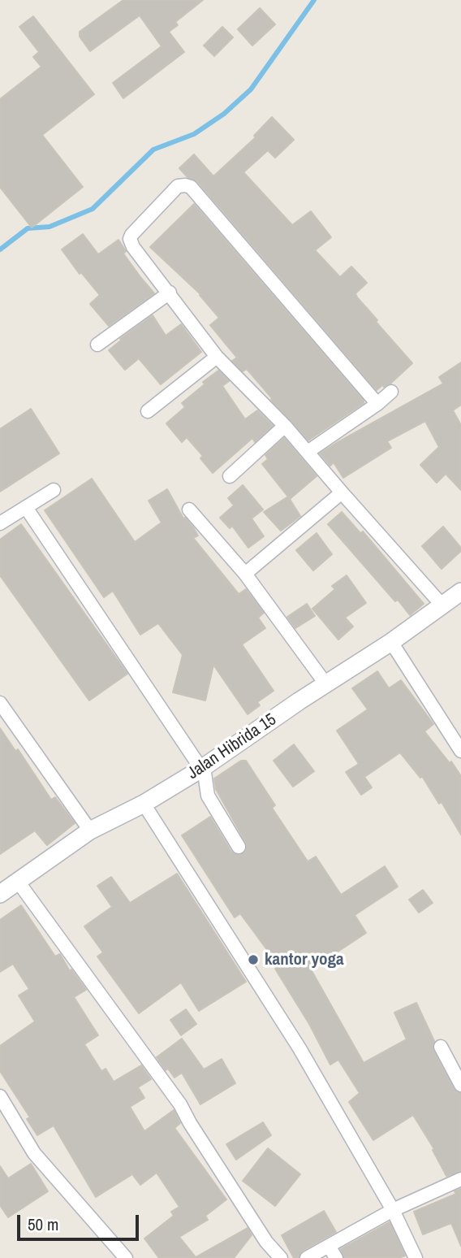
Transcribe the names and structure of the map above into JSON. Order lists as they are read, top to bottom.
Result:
{
  "streets": {
    "street": ["Jalan Hibrida 15"]
  },
  "places": ["kantor yoga"],
  "scale_bar": "50 m"
}
